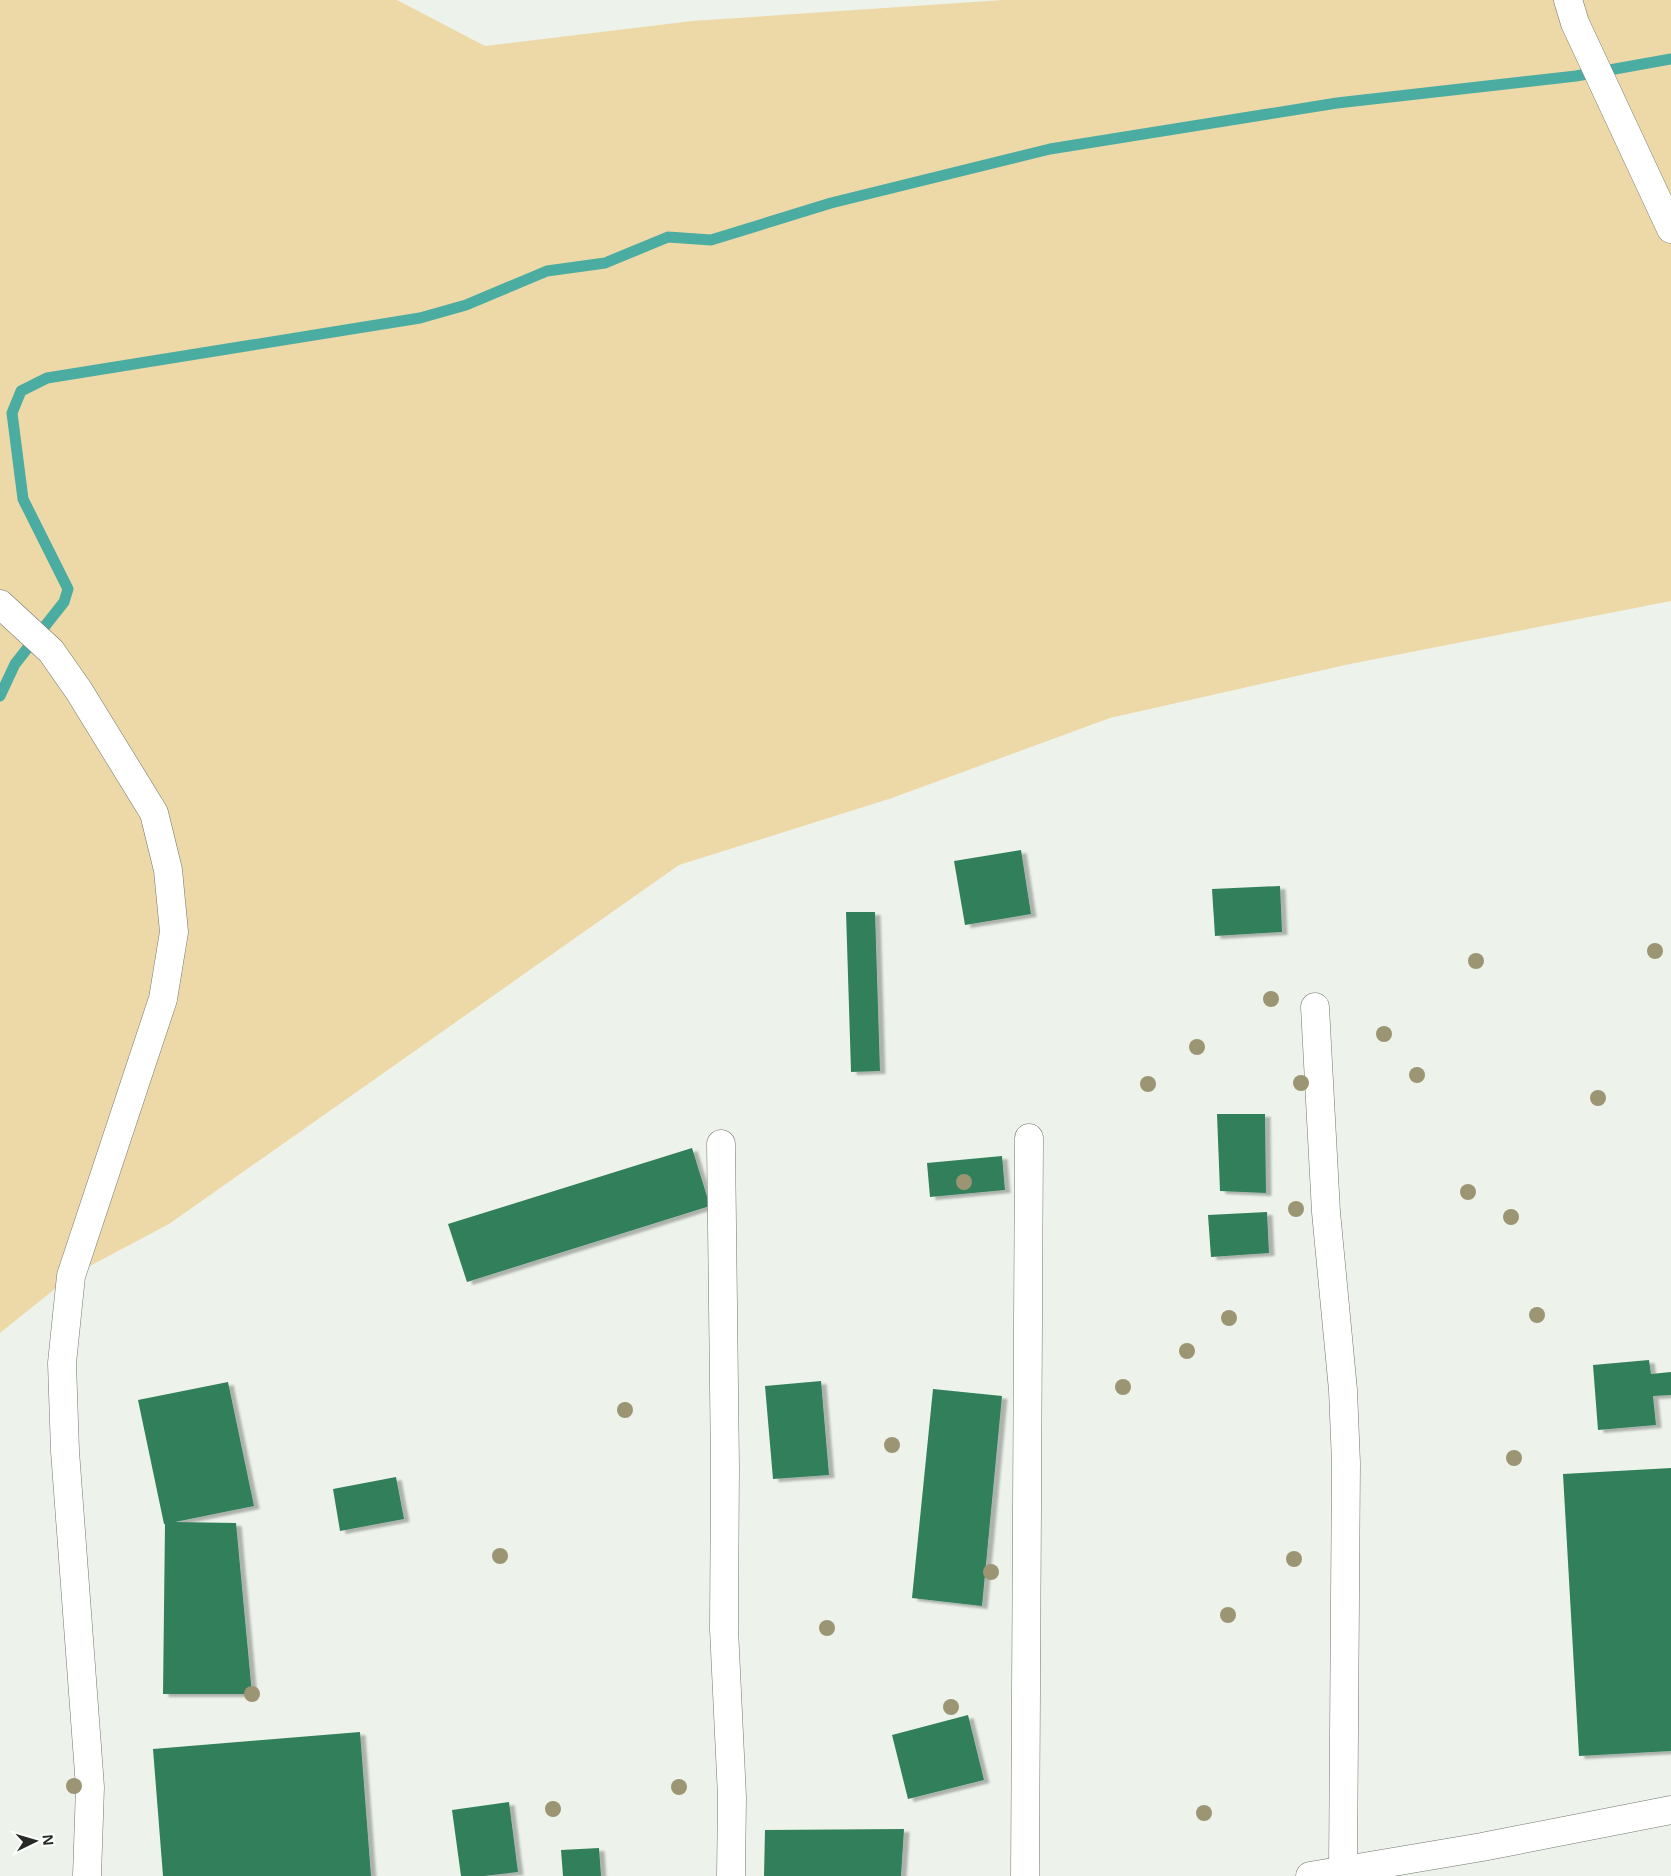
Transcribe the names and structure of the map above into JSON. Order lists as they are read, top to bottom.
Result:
{
  "north": "right"
}
